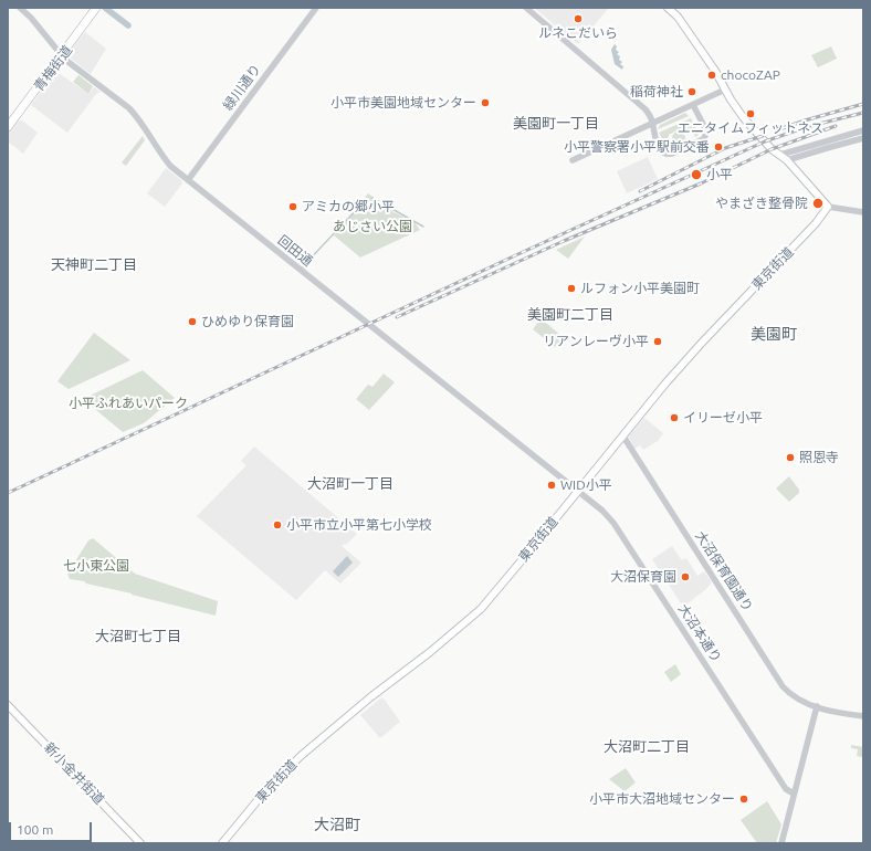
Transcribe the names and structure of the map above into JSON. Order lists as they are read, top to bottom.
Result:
{
  "streets": {
    "main road": ["青梅街道", "東京街道", "新小金井街道"],
    "street": [
      "緑川通り",
      "回田通",
      "大沼保育園通り",
      "大沼本通り"
    ]
  },
  "crossings": [
    ["青梅街道", "回田通"],
    ["緑川通り", "回田通"],
    ["回田通", "東京街道"],
    ["回田通", "大沼本通り"],
    ["東京街道", "大沼保育園通り"],
    ["東京街道", "大沼本通り"]
  ],
  "districts": [
    "美園町一丁目",
    "天神町二丁目",
    "美園町二丁目",
    "美園町",
    "大沼町一丁目",
    "大沼町七丁目",
    "大沼町二丁目",
    "大沼町"
  ],
  "parks": ["あじさい公園", "小平ふれあいパーク", "七小東公園"],
  "places": [
    "ルネこだいら",
    "chocoZAP",
    "稲荷神社",
    "小平市美園地域センター",
    "エニタイムフィットネス",
    "小平警察署小平駅前交番",
    "小平",
    "やまざき整骨院",
    "アミカの郷小平",
    "ルフォン小平美園町",
    "ひめゆり保育園",
    "リアンレーヴ小平",
    "イリーゼ小平",
    "照恩寺",
    "WID小平",
    "小平市立小平第七小学校",
    "大沼保育園",
    "小平市大沼地域センター"
  ],
  "scale_bar": "100 m"
}
